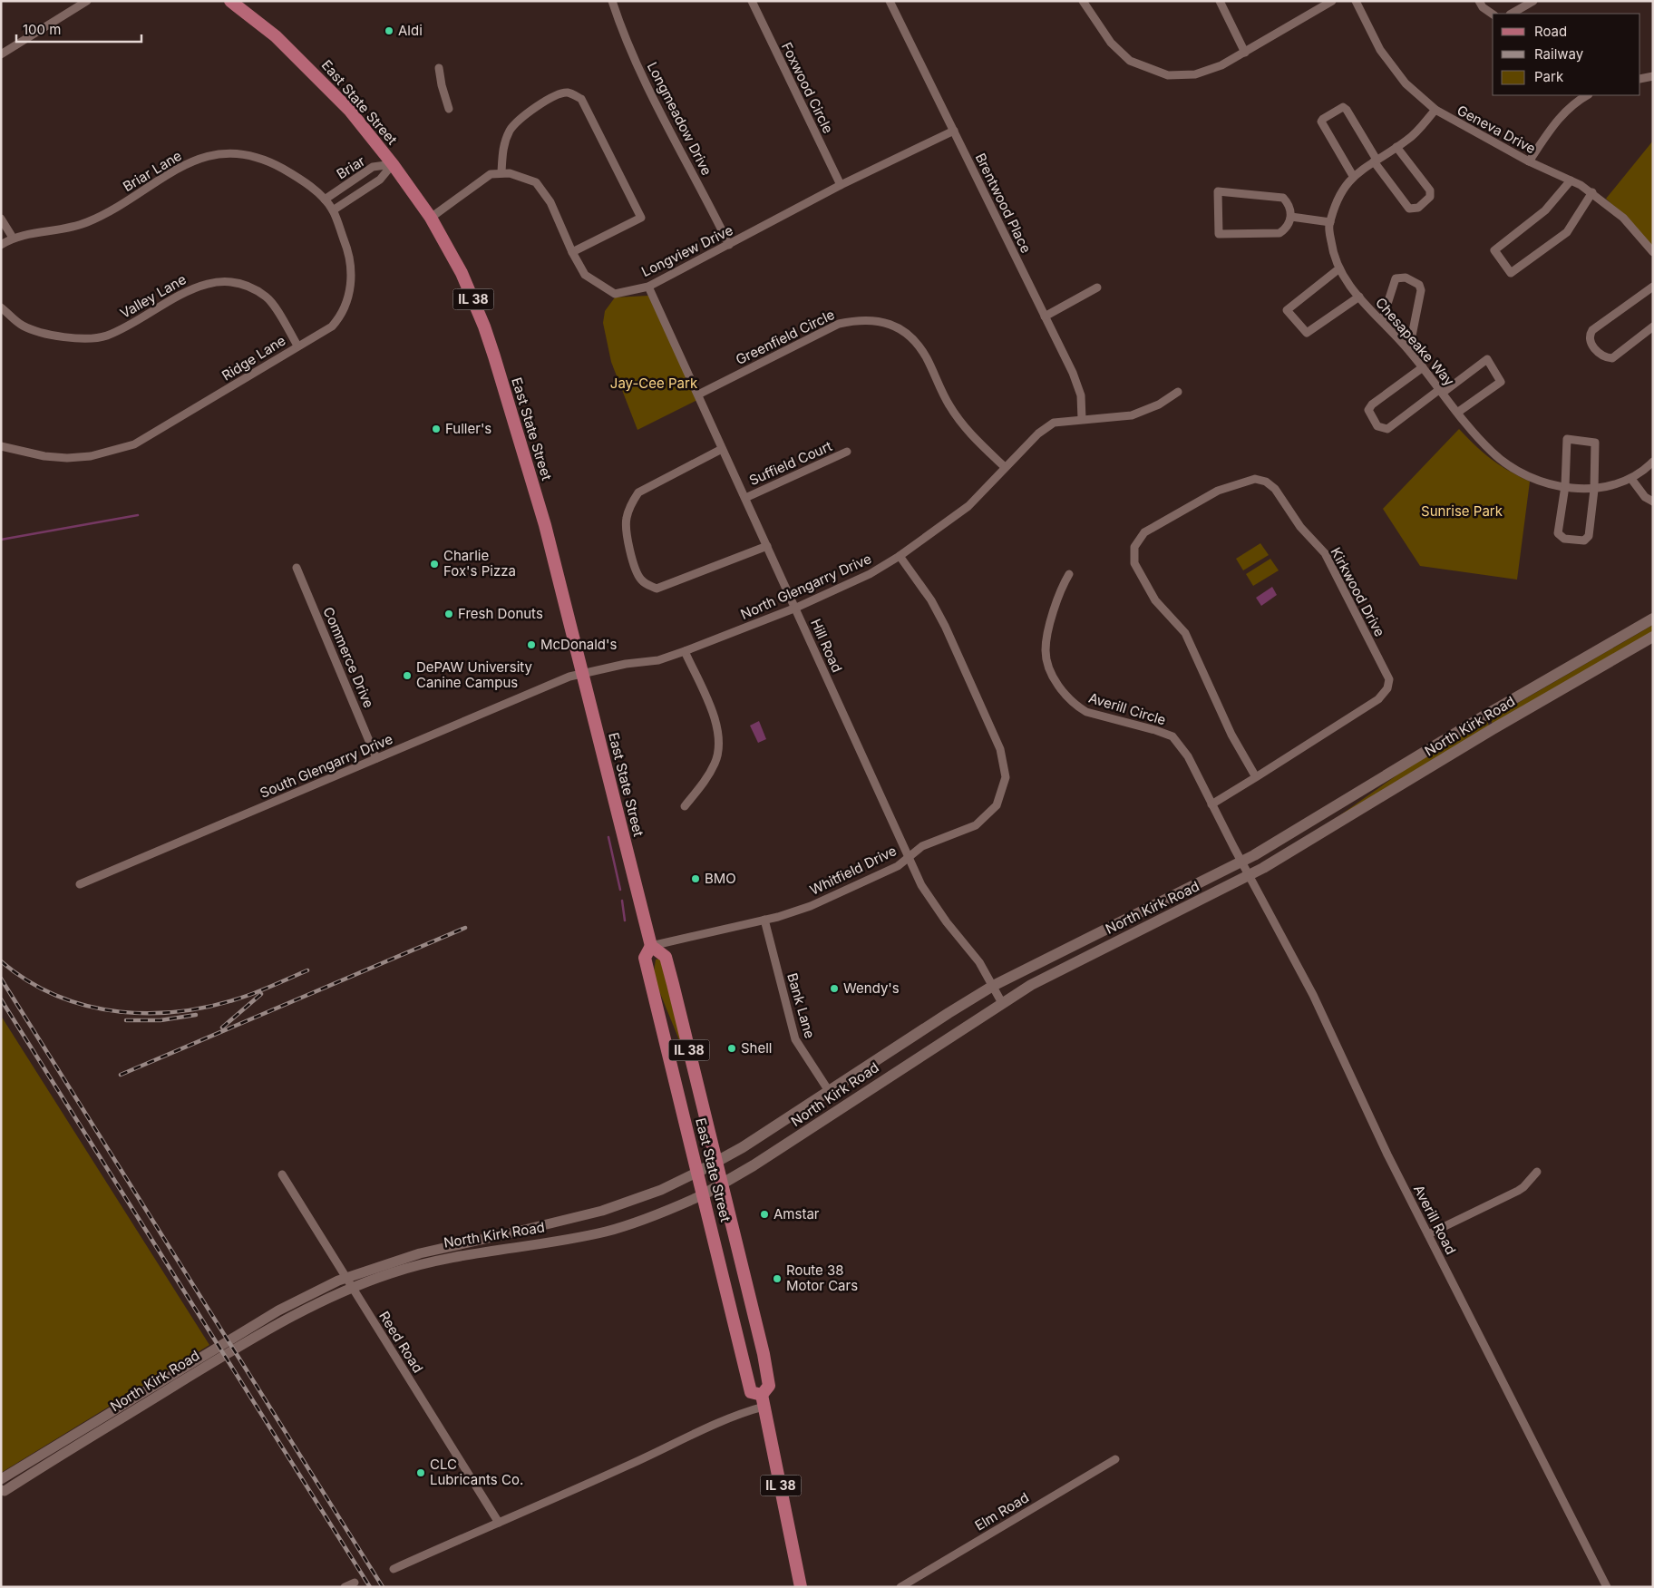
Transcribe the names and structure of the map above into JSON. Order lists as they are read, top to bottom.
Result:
{
  "streets": {
    "main road": ["East State Street", "IL 38", "North Kirk Road"],
    "street": [
      "Foxwood Circle",
      "Longmeadow Drive",
      "Geneva Drive",
      "Briar",
      "Briar Lane",
      "Brentwood Place",
      "Longview Drive",
      "Valley Lane",
      "Greenfield Circle",
      "Chesapeake Way",
      "Ridge Lane",
      "Suffield Court",
      "North Glengarry Drive",
      "Kirkwood Drive",
      "Hill Road",
      "Commerce Drive",
      "Averill Circle",
      "South Glengarry Drive",
      "Whitfield Drive",
      "Bank Lane",
      "Averill Road",
      "Reed Road",
      "Elm Road"
    ]
  },
  "crossings": [
    ["Foxwood Circle", "Longview Drive"],
    ["East State Street", "Briar"],
    ["East State Street", "North Glengarry Drive"],
    ["East State Street", "North Kirk Road"],
    ["East State Street", "South Glengarry Drive"],
    ["East State Street", "Whitfield Drive"],
    ["Longmeadow Drive", "Longview Drive"],
    ["Geneva Drive", "Chesapeake Way"],
    ["Briar", "Briar Lane"],
    ["Briar Lane", "Ridge Lane"],
    ["Brentwood Place", "Longview Drive"],
    ["Brentwood Place", "North Glengarry Drive"],
    ["Longview Drive", "Hill Road"],
    ["Valley Lane", "Ridge Lane"],
    ["Greenfield Circle", "North Glengarry Drive"],
    ["Greenfield Circle", "Hill Road"],
    ["Suffield Court", "Hill Road"],
    ["North Glengarry Drive", "Hill Road"],
    ["North Glengarry Drive", "South Glengarry Drive"],
    ["North Glengarry Drive", "Whitfield Drive"],
    ["Kirkwood Drive", "Averill Circle"],
    ["Hill Road", "North Kirk Road"],
    ["Hill Road", "Whitfield Drive"],
    ["Commerce Drive", "South Glengarry Drive"],
    ["Averill Circle", "North Kirk Road"],
    ["Averill Circle", "Averill Road"],
    ["North Kirk Road", "Bank Lane"],
    ["North Kirk Road", "Averill Road"],
    ["Whitfield Drive", "Bank Lane"]
  ],
  "parks": ["Jay-Cee Park", "Sunrise Park"],
  "places": [
    "Aldi",
    "Fuller's",
    "Charlie Fox's Pizza",
    "Fresh Donuts",
    "McDonald's",
    "DePAW University Canine Campus",
    "BMO",
    "Wendy's",
    "Shell",
    "Amstar",
    "Route 38 Motor Cars",
    "CLC Lubricants Co."
  ],
  "legend": ["Road", "Railway", "Park"],
  "scale_bar": "100 m"
}
